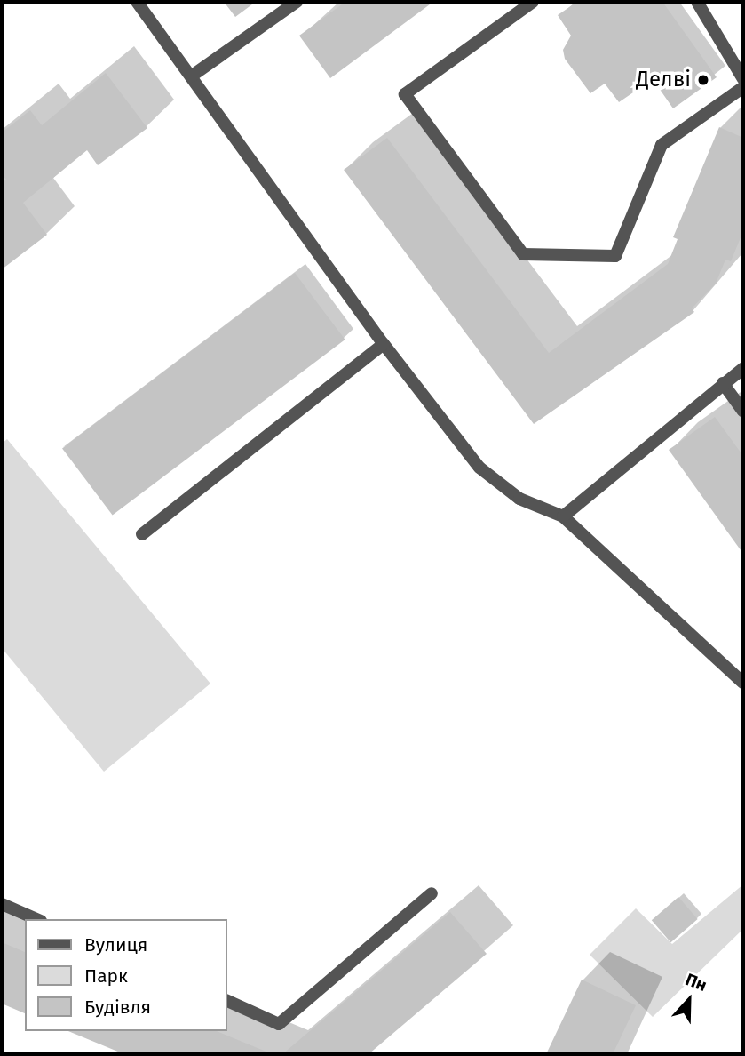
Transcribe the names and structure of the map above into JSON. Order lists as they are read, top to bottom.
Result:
{
  "places": ["Делві"],
  "legend": ["Вулиця", "Парк", "Будівля"],
  "north": "top"
}
